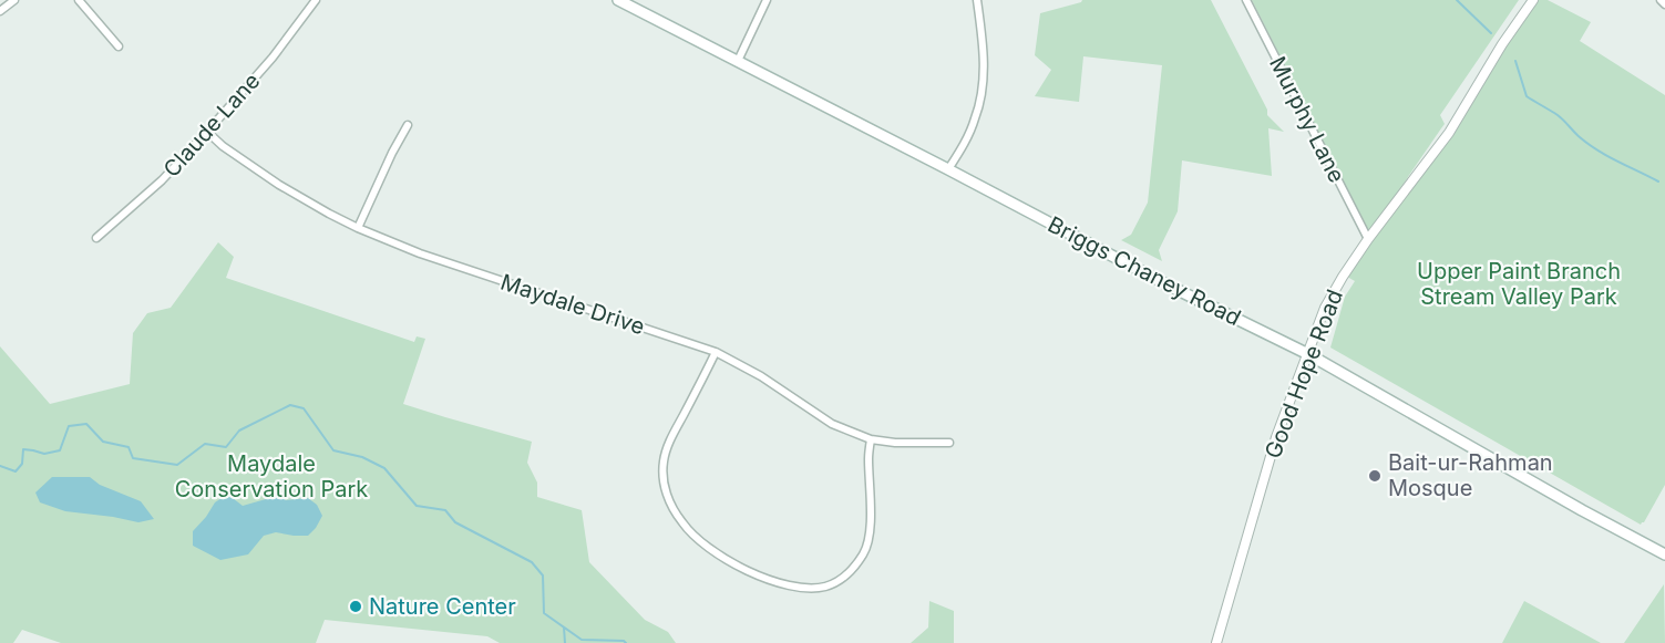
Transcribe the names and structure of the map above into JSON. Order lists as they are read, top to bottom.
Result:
{
  "streets": {
    "main road": ["Briggs Chaney Road"],
    "street": [
      "Murphy Lane",
      "Claude Lane",
      "Maydale Drive",
      "Good Hope Road"
    ]
  },
  "crossings": [
    ["Murphy Lane", "Good Hope Road"],
    ["Claude Lane", "Maydale Drive"],
    ["Briggs Chaney Road", "Good Hope Road"]
  ],
  "parks": ["Upper Paint Branch Stream Valley Park", "Maydale Conservation Park"],
  "places": ["Bait-ur-Rahman Mosque", "Nature Center"]
}
